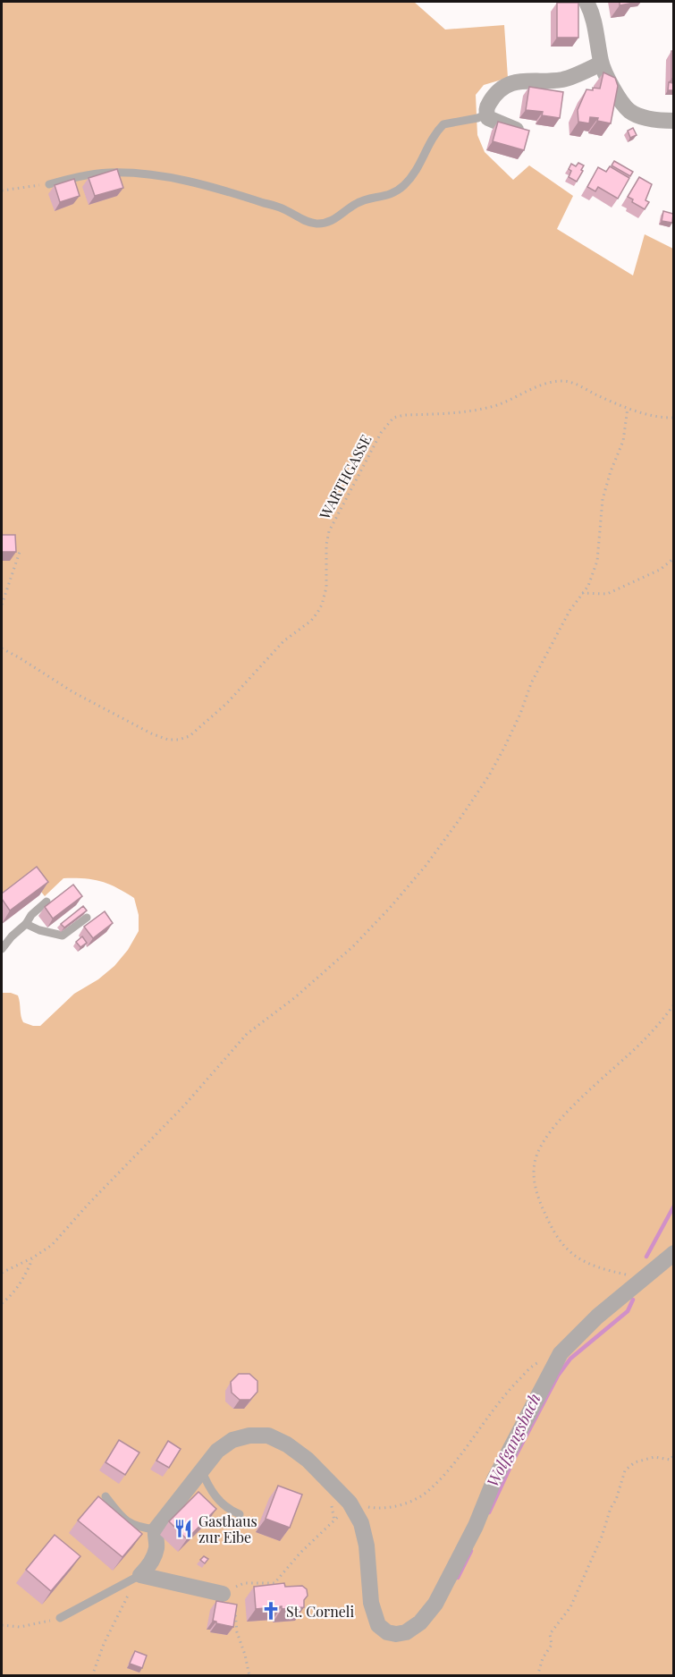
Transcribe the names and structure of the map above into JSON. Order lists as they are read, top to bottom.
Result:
{
  "streets": {
    "path": ["WARTHGASSE"]
  },
  "water": ["Wolfgangsbach"],
  "places": {
    "restaurant": ["Gasthaus zur Eibe"],
    "church": ["St. Corneli"]
  }
}
